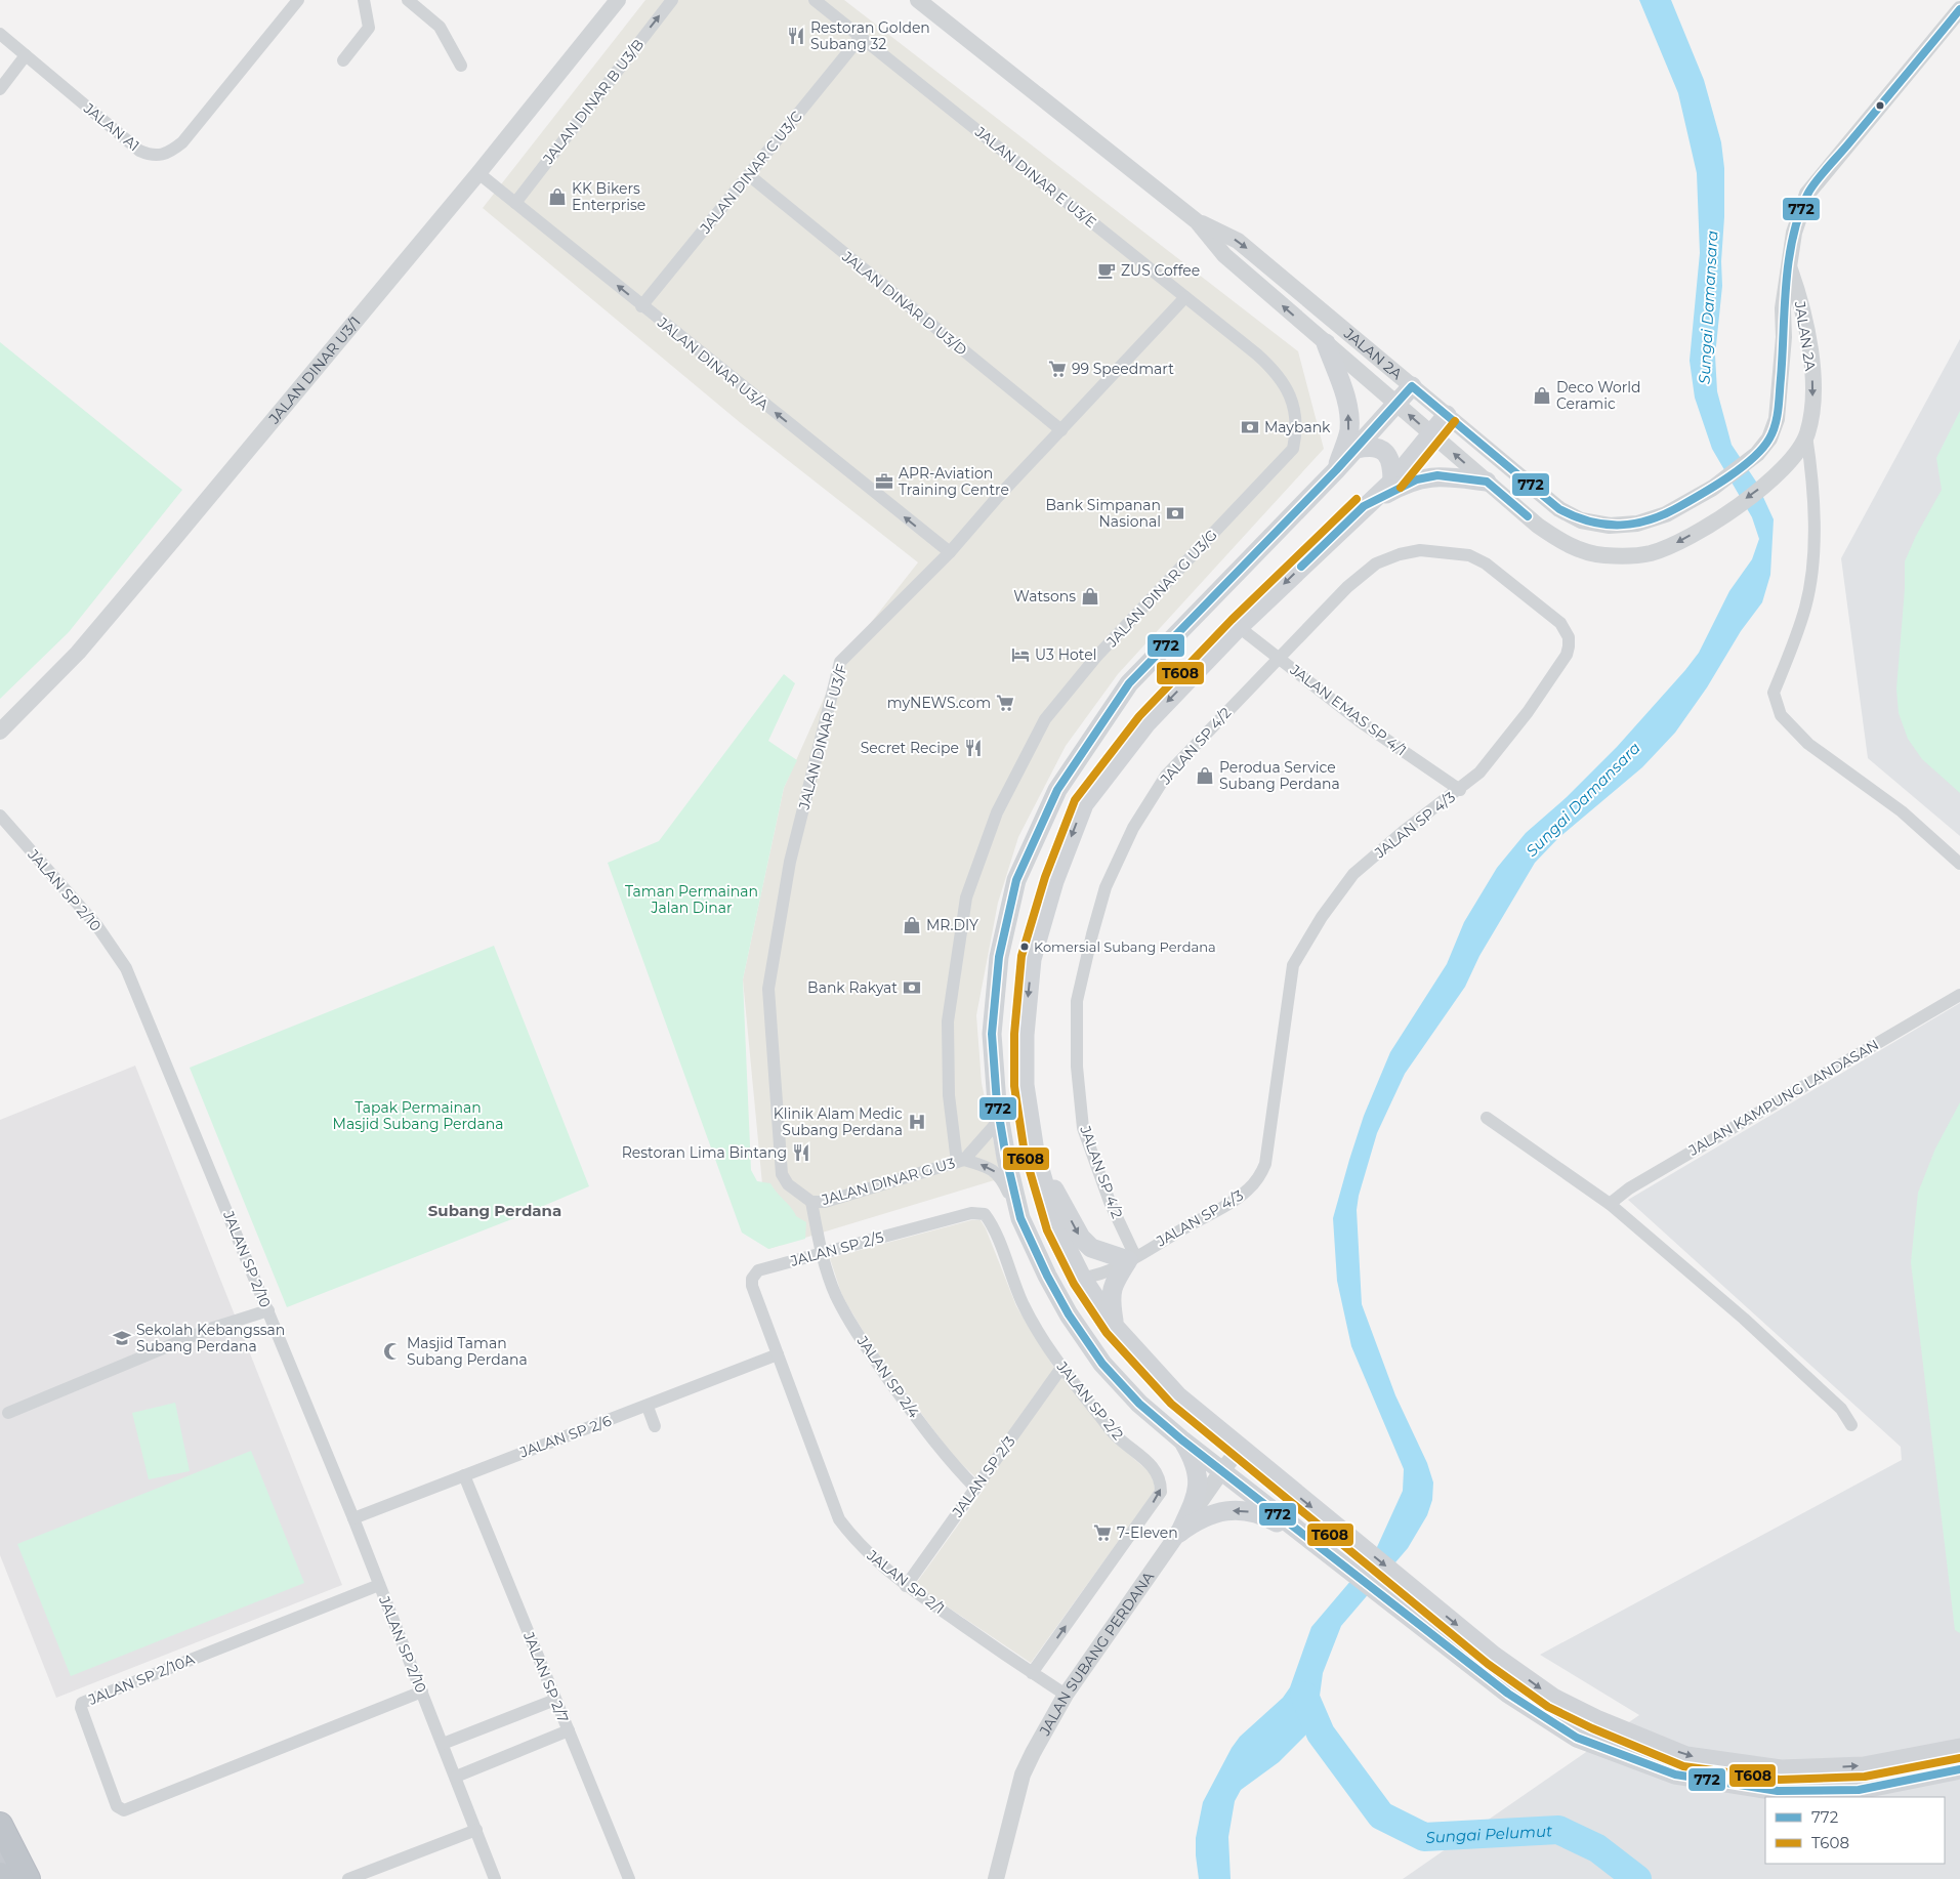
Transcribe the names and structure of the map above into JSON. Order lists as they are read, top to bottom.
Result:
{
  "streets": {
    "street": [
      "JALAN DINAR B U3/B",
      "JALAN A1",
      "JALAN DINAR C U3/C",
      "JALAN DINAR E U3/E",
      "JALAN DINAR D U3/D",
      "JALAN 2A",
      "JALAN DINAR U3/A",
      "JALAN DINAR U3/1",
      "JALAN DINAR G U3/G",
      "JALAN EMAS SP 4/1",
      "JALAN DINAR F U3/F",
      "JALAN SP 4/2",
      "JALAN SP 4/3",
      "JALAN SP 2/10",
      "JALAN KAMPUNG LANDASAN",
      "JALAN DINAR G U3",
      "JALAN SP 2/5",
      "JALAN SP 2/4",
      "JALAN SP 2/2",
      "JALAN SP 2/6",
      "JALAN SP 2/3",
      "JALAN SP 2/1",
      "JALAN SUBANG PERDANA",
      "JALAN SP 2/7",
      "JALAN SP 2/10A"
    ]
  },
  "crossings": [
    ["JALAN DINAR B U3/B", "JALAN DINAR U3/A"],
    ["JALAN DINAR C U3/C", "JALAN DINAR E U3/E"],
    ["JALAN DINAR C U3/C", "JALAN DINAR D U3/D"],
    ["JALAN DINAR C U3/C", "JALAN DINAR U3/A"],
    ["JALAN DINAR E U3/E", "JALAN DINAR G U3/G"],
    ["JALAN DINAR E U3/E", "JALAN DINAR F U3/F"],
    ["JALAN DINAR D U3/D", "JALAN DINAR F U3/F"],
    ["JALAN DINAR U3/A", "JALAN DINAR U3/1"],
    ["JALAN DINAR U3/A", "JALAN DINAR F U3/F"],
    ["JALAN DINAR G U3/G", "JALAN DINAR G U3"],
    ["JALAN EMAS SP 4/1", "JALAN SP 4/2"],
    ["JALAN EMAS SP 4/1", "JALAN SP 4/3"],
    ["JALAN DINAR F U3/F", "JALAN DINAR G U3"],
    ["JALAN DINAR F U3/F", "JALAN SP 2/4"],
    ["JALAN SP 4/2", "JALAN SP 4/3"],
    ["JALAN SP 2/10", "JALAN SP 2/6"],
    ["JALAN SP 2/10", "JALAN SP 2/10A"],
    ["JALAN DINAR G U3", "JALAN SP 2/4"],
    ["JALAN SP 2/5", "JALAN SP 2/4"],
    ["JALAN SP 2/5", "JALAN SP 2/2"],
    ["JALAN SP 2/5", "JALAN SP 2/1"],
    ["JALAN SP 2/4", "JALAN SP 2/3"],
    ["JALAN SP 2/2", "JALAN SP 2/3"],
    ["JALAN SP 2/2", "JALAN SP 2/1"],
    ["JALAN SP 2/6", "JALAN SP 2/1"],
    ["JALAN SP 2/6", "JALAN SP 2/7"],
    ["JALAN SP 2/3", "JALAN SP 2/1"],
    ["JALAN SP 2/1", "JALAN SUBANG PERDANA"]
  ],
  "one_way": ["JALAN DINAR B U3/B", "JALAN DINAR U3/A"],
  "districts": ["Subang Perdana"],
  "water": ["Sungai Damansara", "Sungai Pelumut"],
  "parks": ["Taman Permainan Jalan Dinar", "Tapak Permainan Masjid Subang Perdana"],
  "places": {
    "restaurant": ["Restoran Golden Subang 32", "Secret Recipe", "Restoran Lima Bintang"],
    "shop": [
      "KK Bikers Enterprise",
      "Deco World Ceramic",
      "Watsons",
      "Perodua Service Subang Perdana",
      "MR.DIY"
    ],
    "cafe": ["ZUS Coffee"],
    "supermarket": ["99 Speedmart", "myNEWS.com", "7-Eleven"],
    "bank": ["Maybank", "Bank Simpanan Nasional", "Bank Rakyat"],
    "office": ["APR-Aviation Training Centre"],
    "hotel": ["U3 Hotel"],
    "other": ["Komersial Subang Perdana"],
    "hospital": ["Klinik Alam Medic Subang Perdana"],
    "school or university": ["Sekolah Kebangssan Subang Perdana"],
    "mosque": ["Masjid Taman Subang Perdana"]
  },
  "lines": ["transit line 772", "transit line T608"],
  "legend": ["772", "T608"]
}
